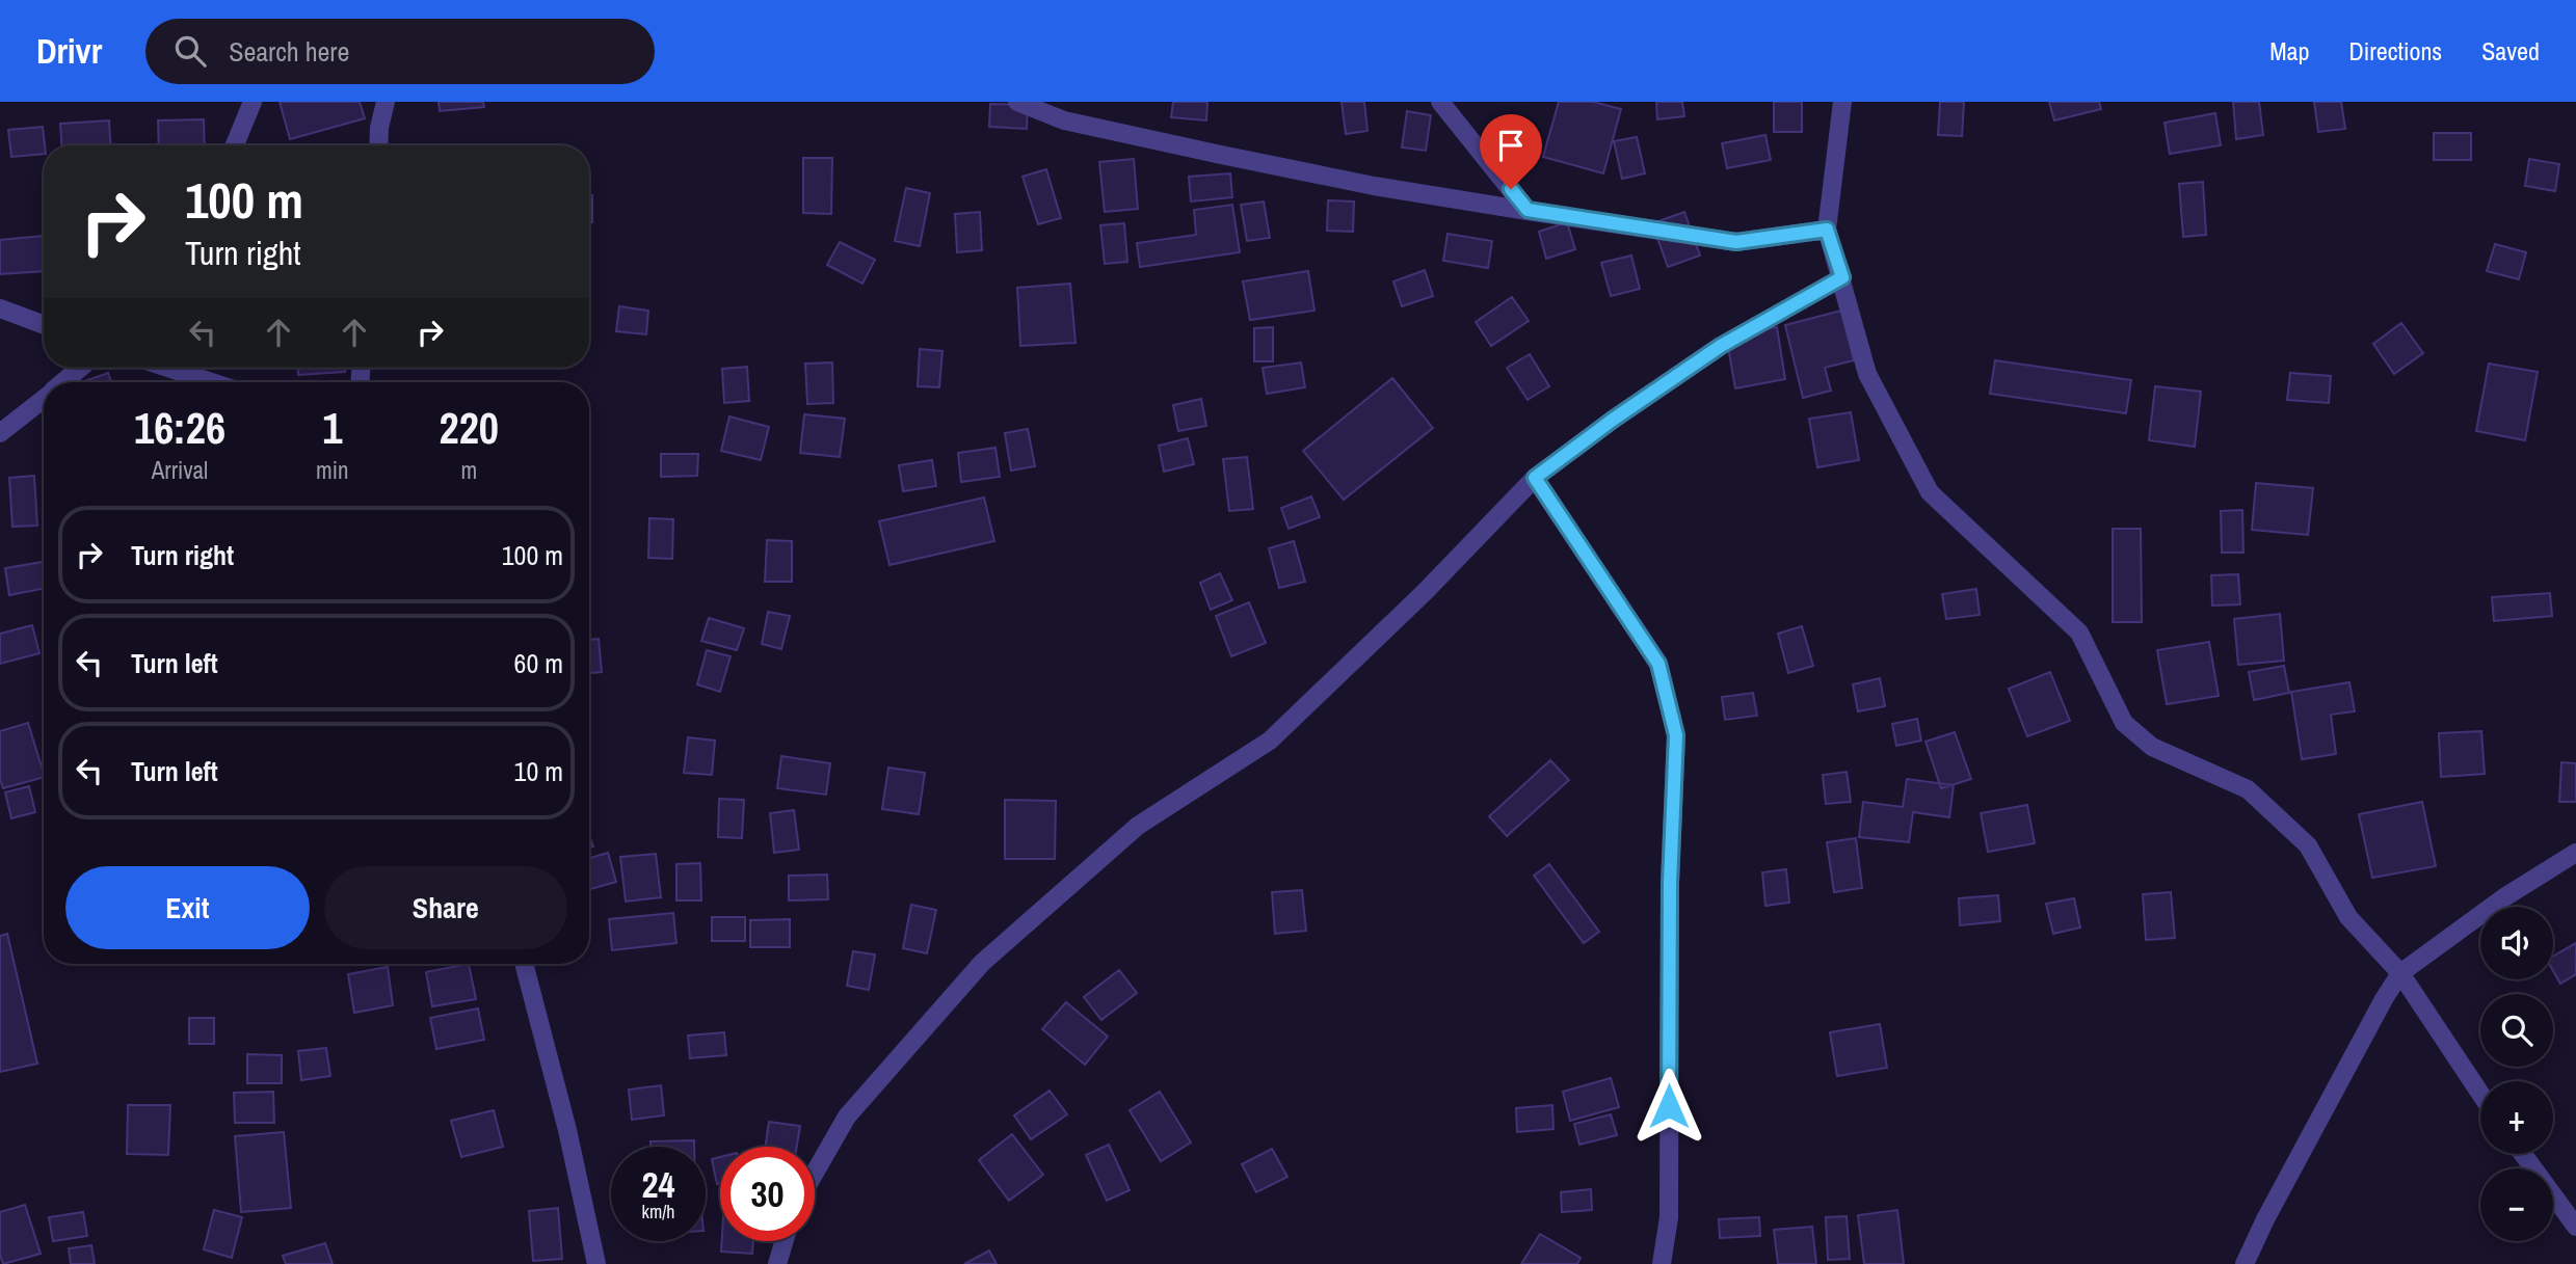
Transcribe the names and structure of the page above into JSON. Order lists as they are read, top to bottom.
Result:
{
  "page": {
    "header": "Drivr",
    "search": "Search here",
    "nav": ["Map", "Directions", "Saved"],
    "turn": ["100 m", "Turn right"],
    "eta": [
      "16:26",
      "Arrival",
      "1",
      "min",
      "220",
      "m"
    ],
    "list": [
      {
        "name": "Turn right",
        "value": "100 m"
      },
      {
        "name": "Turn left",
        "value": "60 m"
      },
      {
        "name": "Turn left",
        "value": "10 m"
      }
    ],
    "buttons": ["Exit", "Share"],
    "map_buttons": ["+", "−"],
    "speed": "24 km/h",
    "limit": "30"
  }
}
